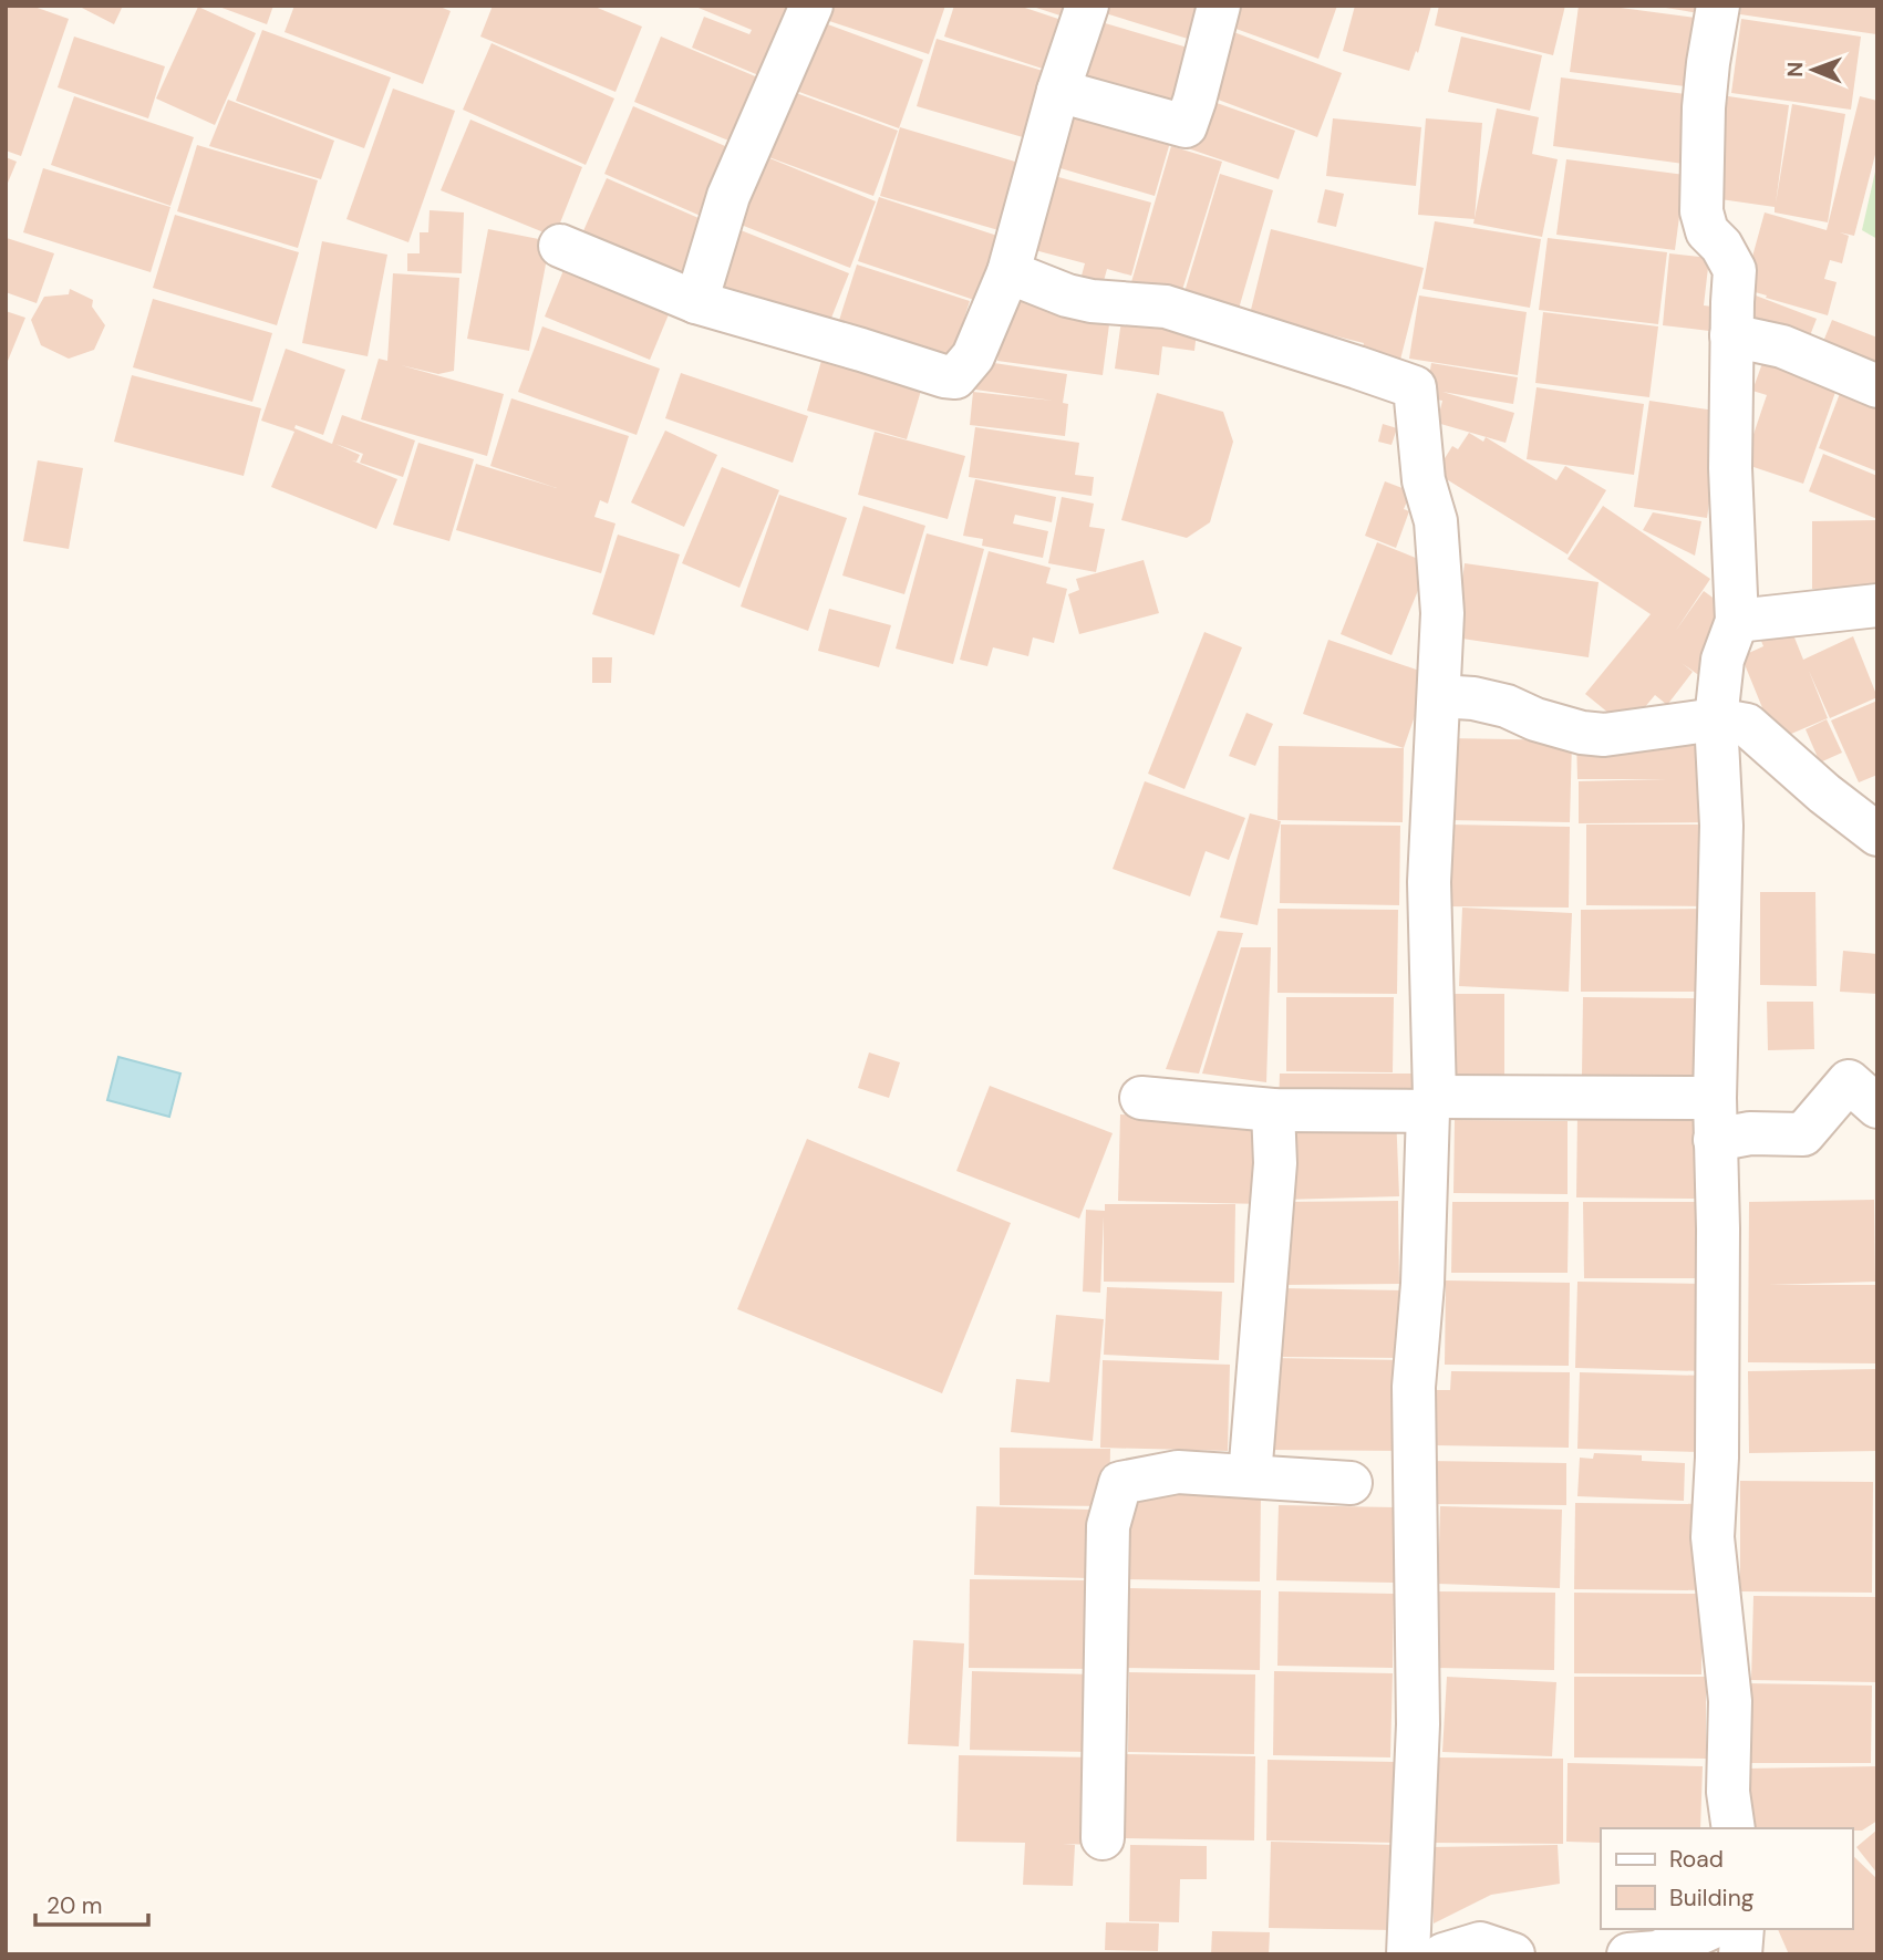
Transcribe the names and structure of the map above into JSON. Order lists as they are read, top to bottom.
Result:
{
  "legend": ["Road", "Building"],
  "scale_bar": "20 m",
  "north": "left"
}
